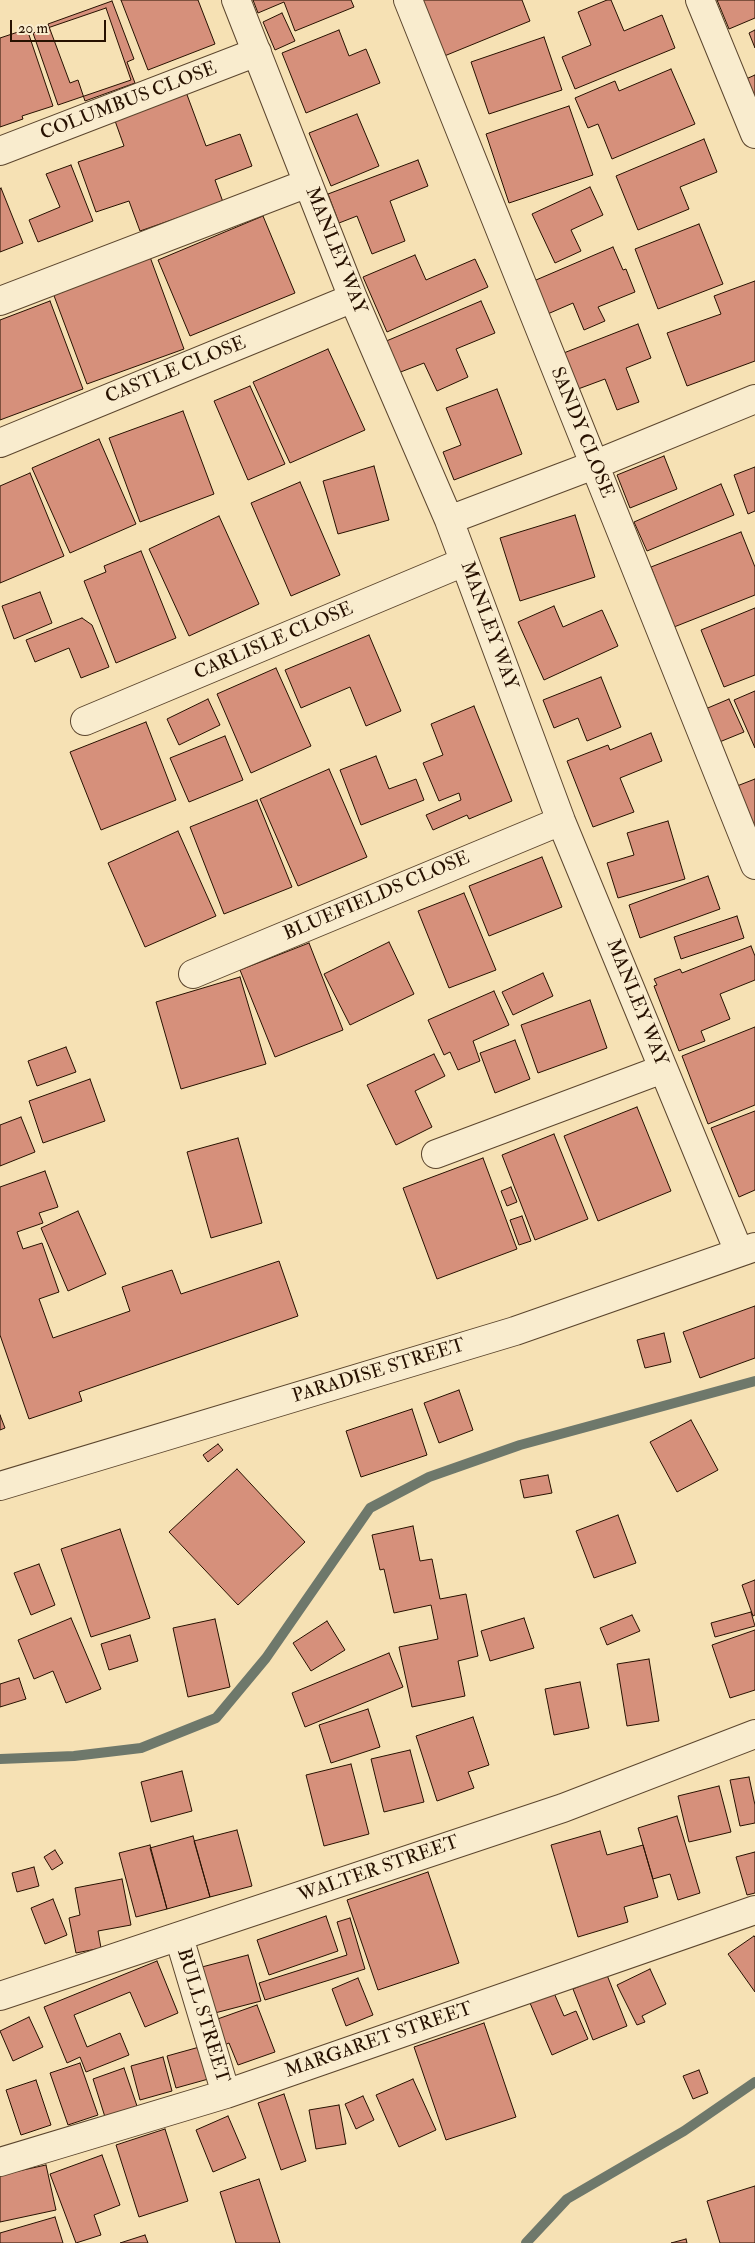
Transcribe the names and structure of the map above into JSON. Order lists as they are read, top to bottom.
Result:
{
  "streets": {
    "street": [
      "COLUMBUS CLOSE",
      "MANLEY WAY",
      "CASTLE CLOSE",
      "SANDY CLOSE",
      "CARLISLE CLOSE",
      "BLUEFIELDS CLOSE",
      "PARADISE STREET",
      "WALTER STREET",
      "BULL STREET",
      "MARGARET STREET"
    ]
  },
  "crossings": [
    ["COLUMBUS CLOSE", "MANLEY WAY"],
    ["MANLEY WAY", "CASTLE CLOSE"],
    ["MANLEY WAY", "CARLISLE CLOSE"],
    ["MANLEY WAY", "BLUEFIELDS CLOSE"],
    ["MANLEY WAY", "PARADISE STREET"],
    ["WALTER STREET", "BULL STREET"],
    ["BULL STREET", "MARGARET STREET"]
  ],
  "scale_bar": "20 m"
}
